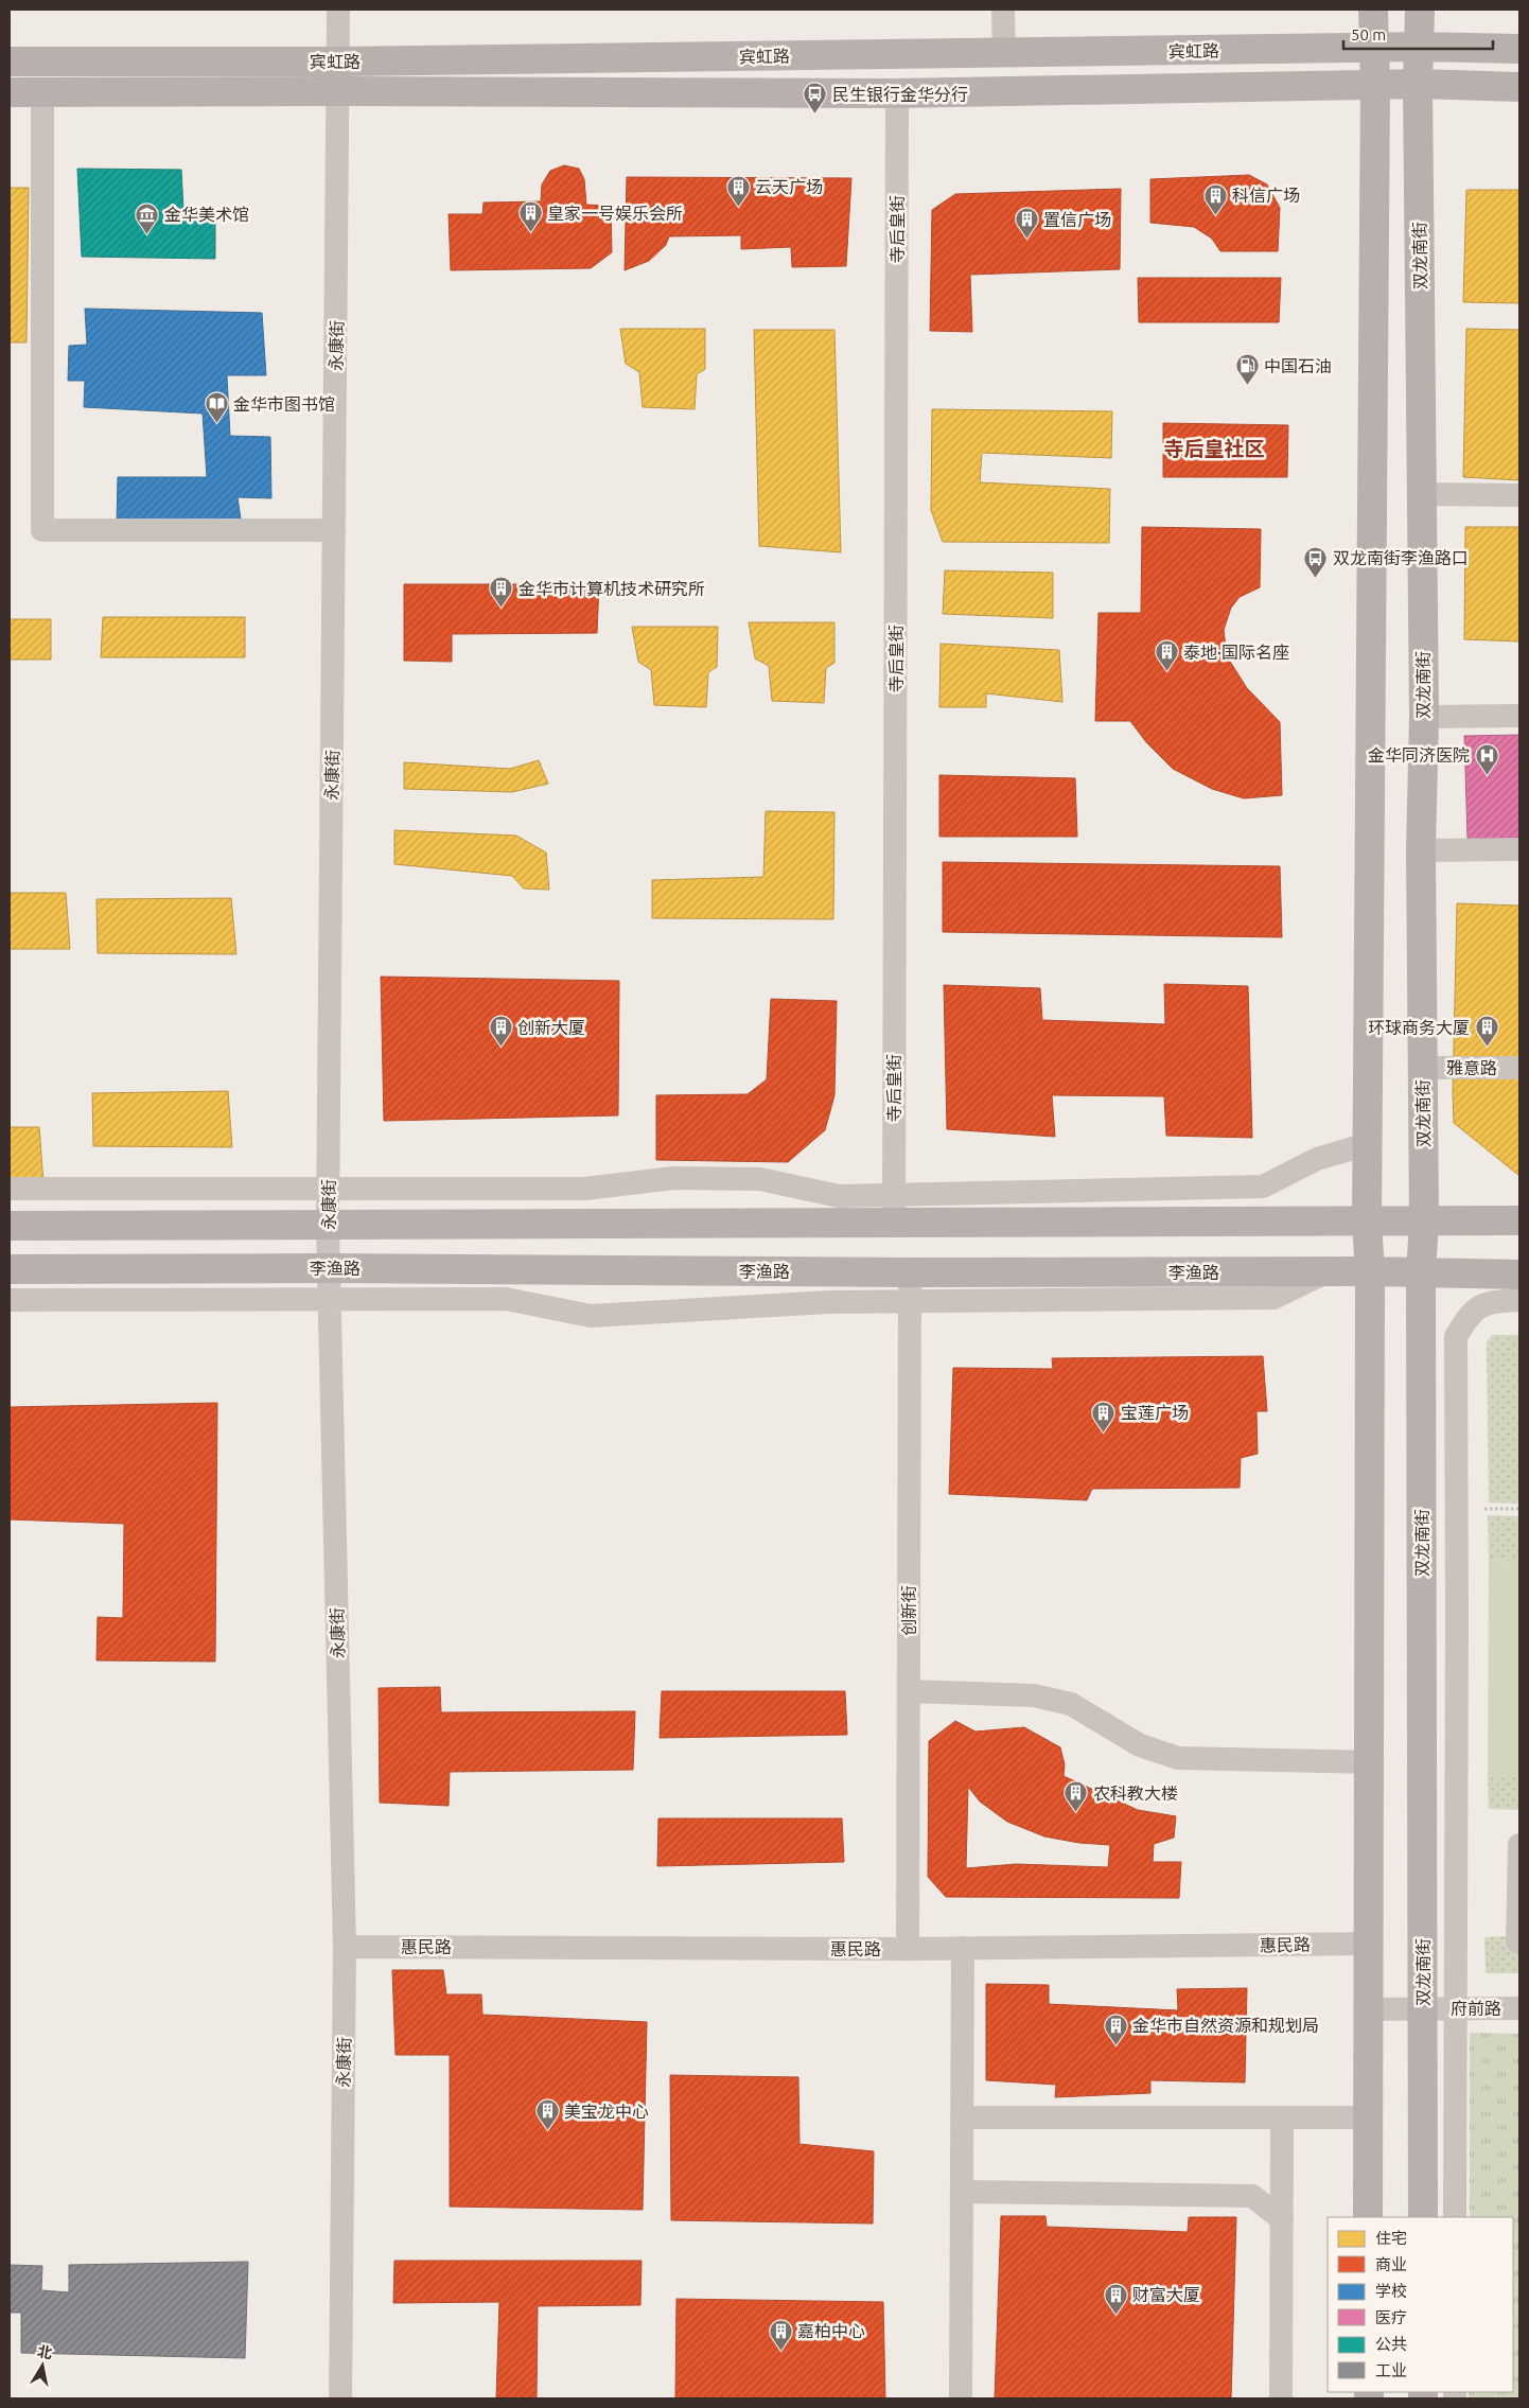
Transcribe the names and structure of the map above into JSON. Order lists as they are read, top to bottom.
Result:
{
  "streets": {
    "main road": ["宾虹路", "双龙南街", "李渔路"],
    "street": [
      "寺后皇街",
      "永康街",
      "雅意路",
      "创新街",
      "惠民路",
      "府前路"
    ]
  },
  "crossings": [
    ["宾虹路", "寺后皇街"],
    ["宾虹路", "双龙南街"],
    ["宾虹路", "永康街"],
    ["双龙南街", "雅意路"],
    ["双龙南街", "李渔路"],
    ["双龙南街", "府前路"],
    ["永康街", "李渔路"],
    ["永康街", "惠民路"],
    ["李渔路", "创新街"],
    ["创新街", "惠民路"]
  ],
  "districts": ["寺后皇社区"],
  "places": {
    "bus stop": ["民生银行金华分行", "双龙南街李渔路口"],
    "building": [
      "云天广场",
      "科信广场",
      "皇家一号娱乐会所",
      "置信广场",
      "金华市计算机技术研究所",
      "泰地·国际名座",
      "创新大厦",
      "环球商务大厦",
      "宝莲广场",
      "农科教大楼",
      "金华市自然资源和规划局",
      "美宝龙中心",
      "财富大厦",
      "嘉柏中心"
    ],
    "museum": ["金华美术馆"],
    "fuel station": ["中国石油"],
    "library": ["金华市图书馆"],
    "hospital": ["金华同济医院"]
  },
  "legend": [
    "住宅",
    "商业",
    "学校",
    "医疗",
    "公共",
    "工业"
  ],
  "scale_bar": "50 m",
  "north": "top"
}
